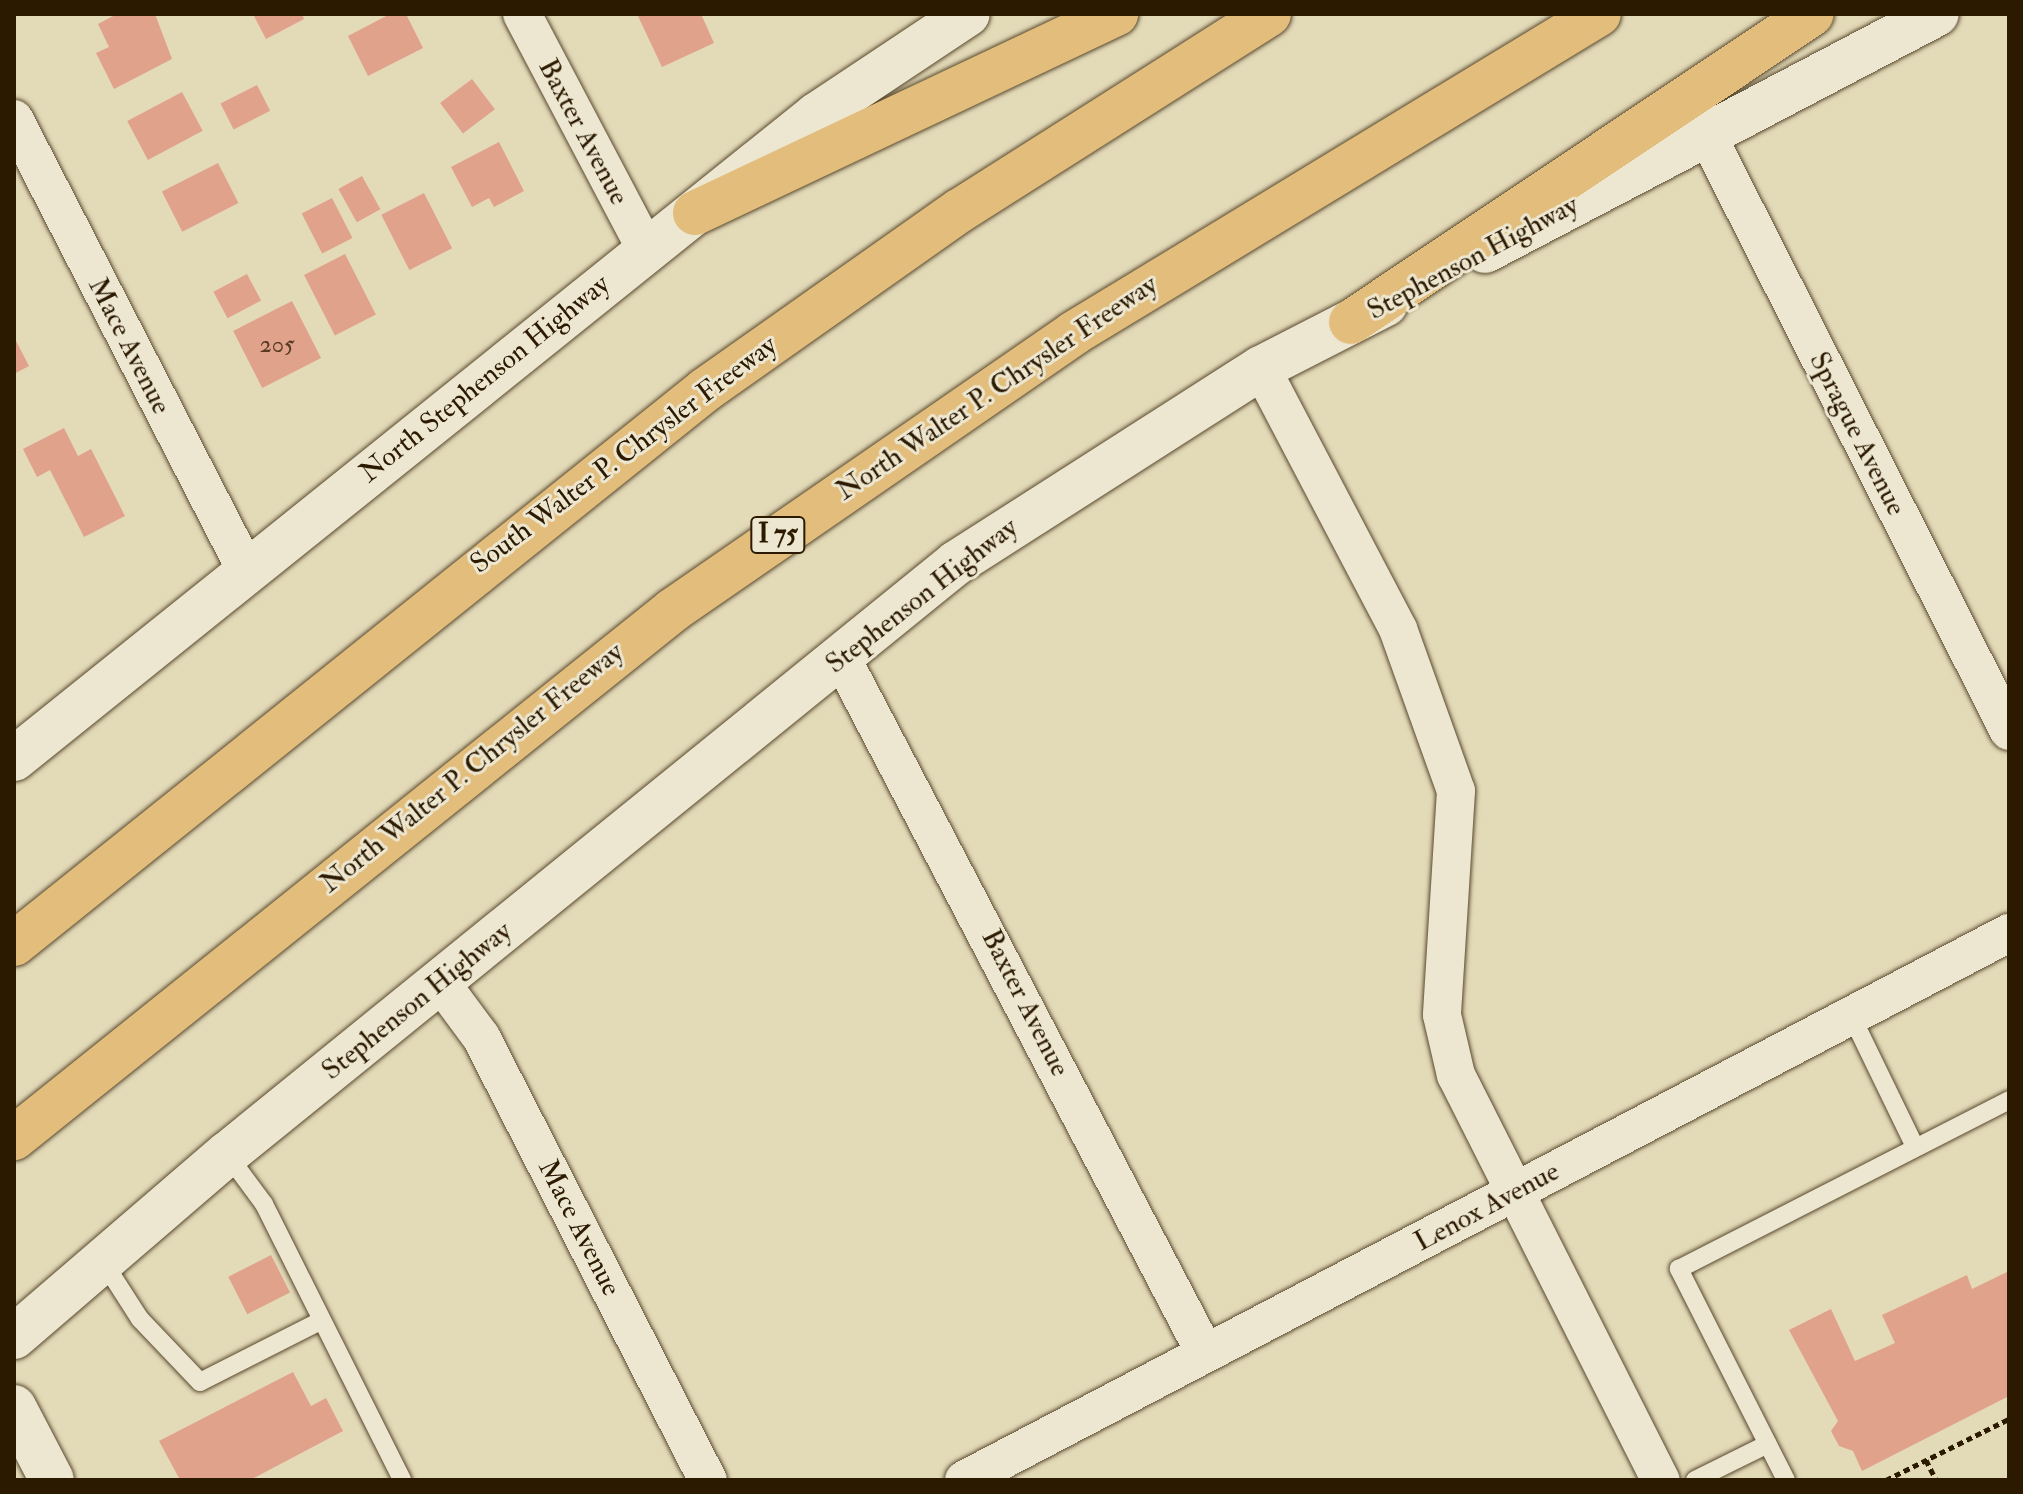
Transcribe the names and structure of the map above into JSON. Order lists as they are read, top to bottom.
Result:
{
  "streets": {
    "highway": ["North Walter P. Chrysler Freeway", "South Walter P. Chrysler Freeway", "I 75"],
    "main road": ["Stephenson Highway", "North Stephenson Highway"],
    "street": [
      "Baxter Avenue",
      "Mace Avenue",
      "Sprague Avenue",
      "Lenox Avenue"
    ]
  },
  "crossings": [
    ["Baxter Avenue", "Stephenson Highway"],
    ["Baxter Avenue", "North Stephenson Highway"],
    ["Baxter Avenue", "Lenox Avenue"],
    ["Stephenson Highway", "Mace Avenue"],
    ["Stephenson Highway", "Sprague Avenue"],
    ["Mace Avenue", "North Stephenson Highway"]
  ],
  "house_numbers": ["205"]
}
